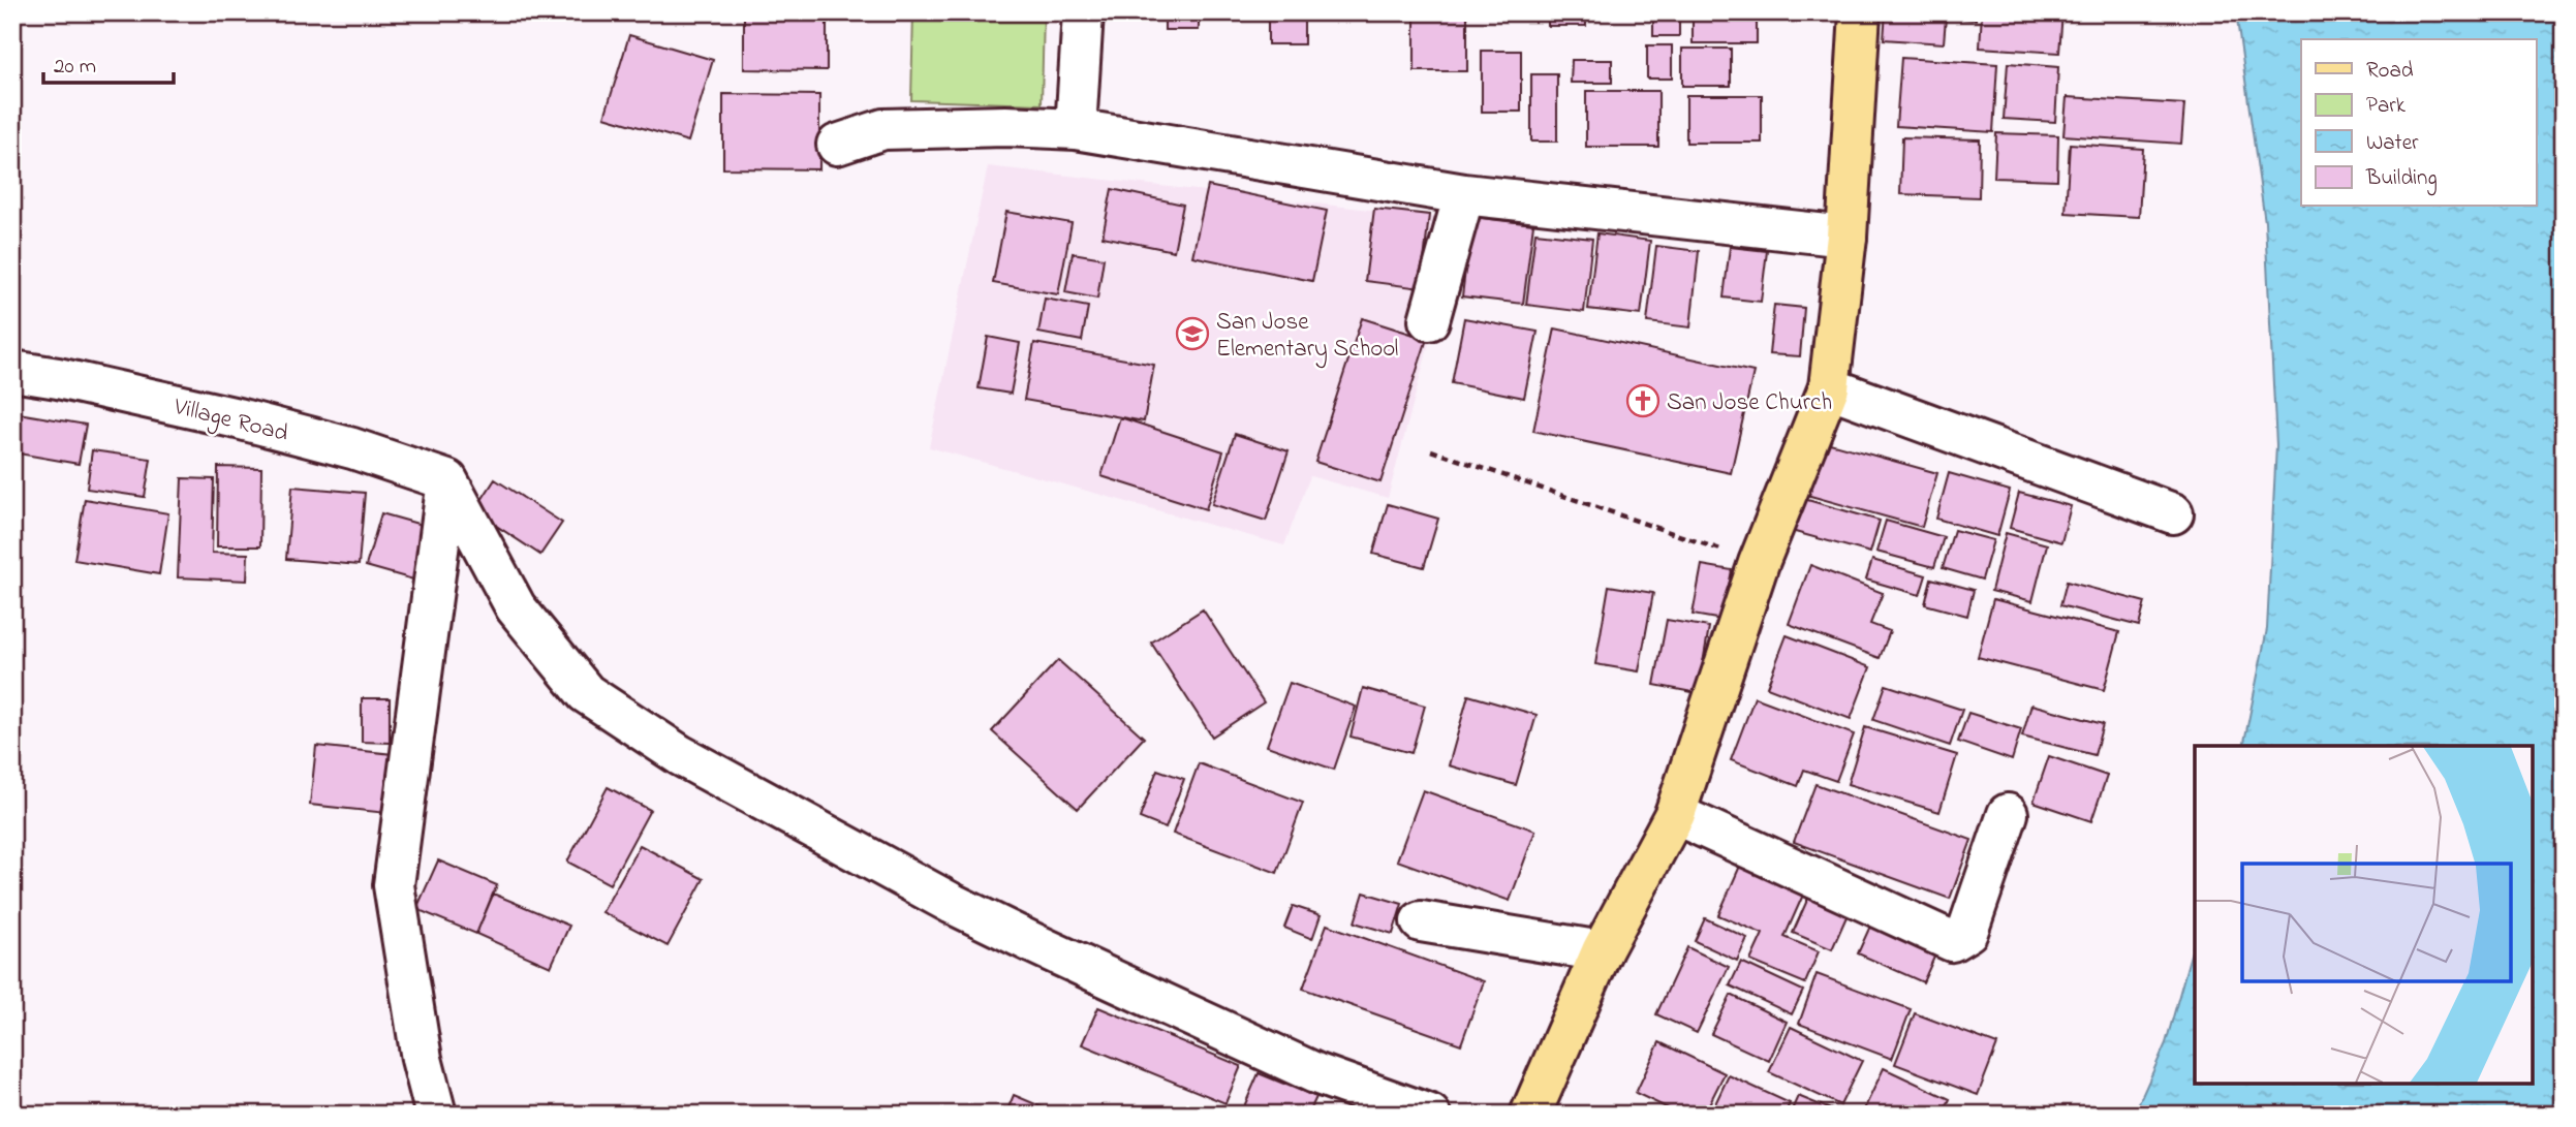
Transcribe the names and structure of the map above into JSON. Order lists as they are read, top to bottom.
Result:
{
  "streets": {
    "street": ["Village Road"]
  },
  "places": {
    "school or university": ["San Jose Elementary School"],
    "church": ["San Jose Church"]
  },
  "legend": [
    "Road",
    "Park",
    "Water",
    "Building"
  ],
  "scale_bar": "20 m"
}
